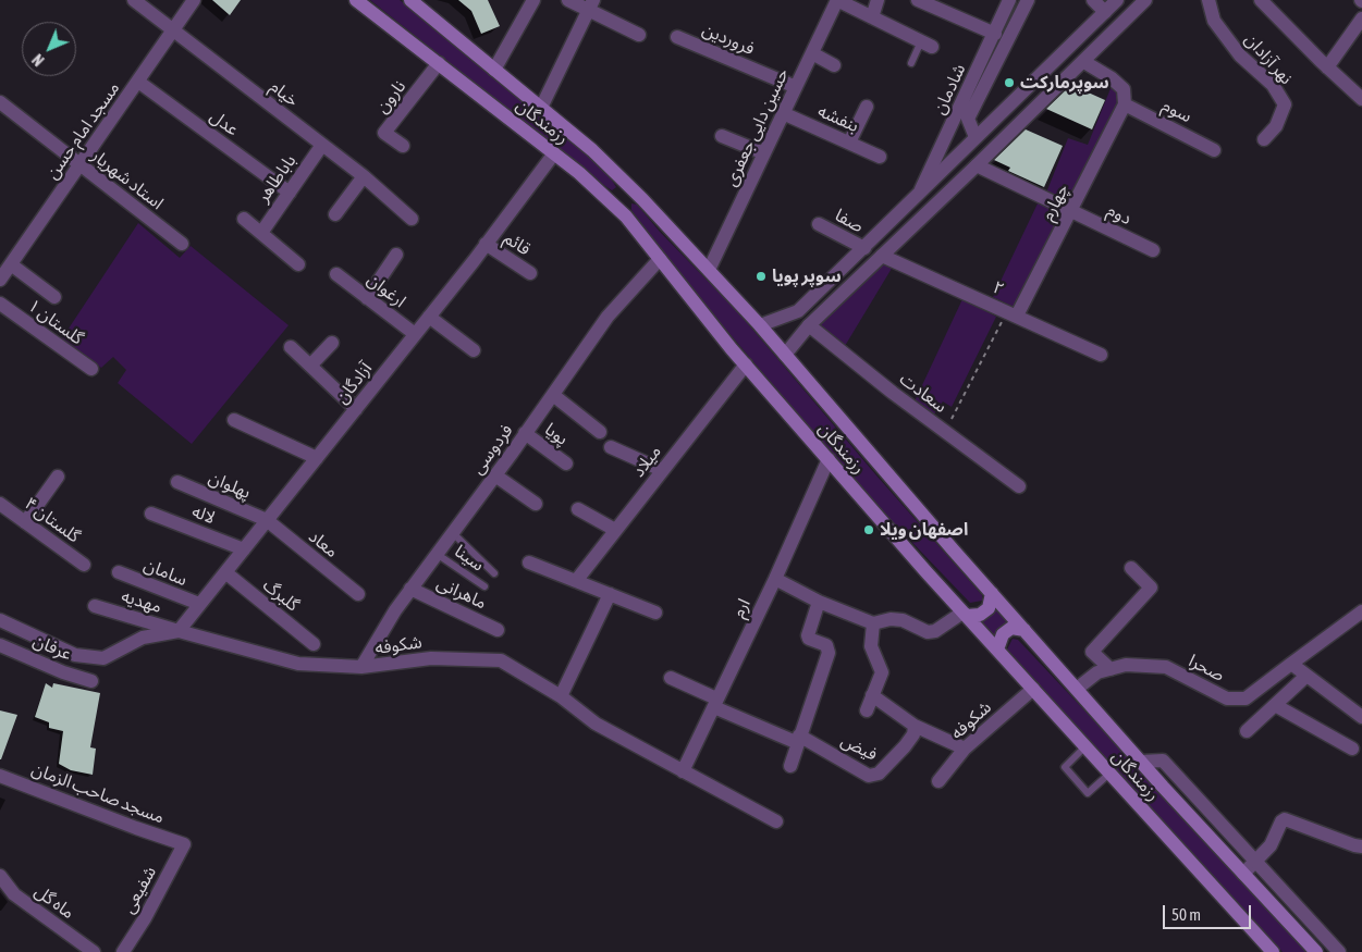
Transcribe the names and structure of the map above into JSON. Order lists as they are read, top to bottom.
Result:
{
  "streets": {
    "main road": ["رزمندگان"],
    "street": [
      "فروردین",
      "نهر آزادان",
      "شادمان",
      "خیام",
      "نارون",
      "سوم",
      "بنفشه",
      "عدل",
      "حسین دایی جعفری",
      "مسجد امام حسن",
      "باباطاهر",
      "استاد شهریار",
      "چهارم",
      "دوم",
      "صفا",
      "قائم",
      "۲",
      "ارغوان",
      "گلستان ۱",
      "آزادگان",
      "سعادت",
      "پویا",
      "فردوسی",
      "میلاد",
      "پهلوان",
      "لاله",
      "گلستان ۴",
      "معاد",
      "سامان",
      "ماهرانی",
      "گلبرگ",
      "مهدیه",
      "ارم",
      "شکوفه",
      "عرفان",
      "صحرا",
      "فیض",
      "مسجد صاحب الزمان",
      "شفیعی",
      "ماه گل"
    ],
    "lane": ["سینا"]
  },
  "crossings": [
    ["فروردین", "حسین دایی جعفری"],
    ["خیام", "مسجد امام حسن"],
    ["خیام", "باباطاهر"],
    ["نارون", "رزمندگان"],
    ["سوم", "چهارم"],
    ["بنفشه", "حسین دایی جعفری"],
    ["رزمندگان", "حسین دایی جعفری"],
    ["رزمندگان", "آزادگان"],
    ["رزمندگان", "فردوسی"],
    ["رزمندگان", "میلاد"],
    ["رزمندگان", "ارم"],
    ["رزمندگان", "شکوفه"],
    ["رزمندگان", "صحرا"],
    ["عدل", "مسجد امام حسن"],
    ["عدل", "باباطاهر"],
    ["مسجد امام حسن", "استاد شهریار"],
    ["چهارم", "دوم"],
    ["چهارم", "۲"],
    ["قائم", "آزادگان"],
    ["ارغوان", "آزادگان"],
    ["آزادگان", "پهلوان"],
    ["آزادگان", "لاله"],
    ["آزادگان", "معاد"],
    ["آزادگان", "سامان"],
    ["آزادگان", "گلبرگ"],
    ["آزادگان", "مهدیه"],
    ["آزادگان", "شکوفه"],
    ["پویا", "فردوسی"],
    ["فردوسی", "سینا"],
    ["فردوسی", "ماهرانی"],
    ["فردوسی", "شکوفه"],
    ["پهلوان", "معاد"],
    ["مهدیه", "شکوفه"],
    ["ارم", "شکوفه"],
    ["مسجد صاحب الزمان", "شفیعی"]
  ],
  "places": ["سوپرمارکت", "سوپر پویا", "اصفهان ویلا"],
  "scale_bar": "50 m",
  "north": "bottom left"
}
